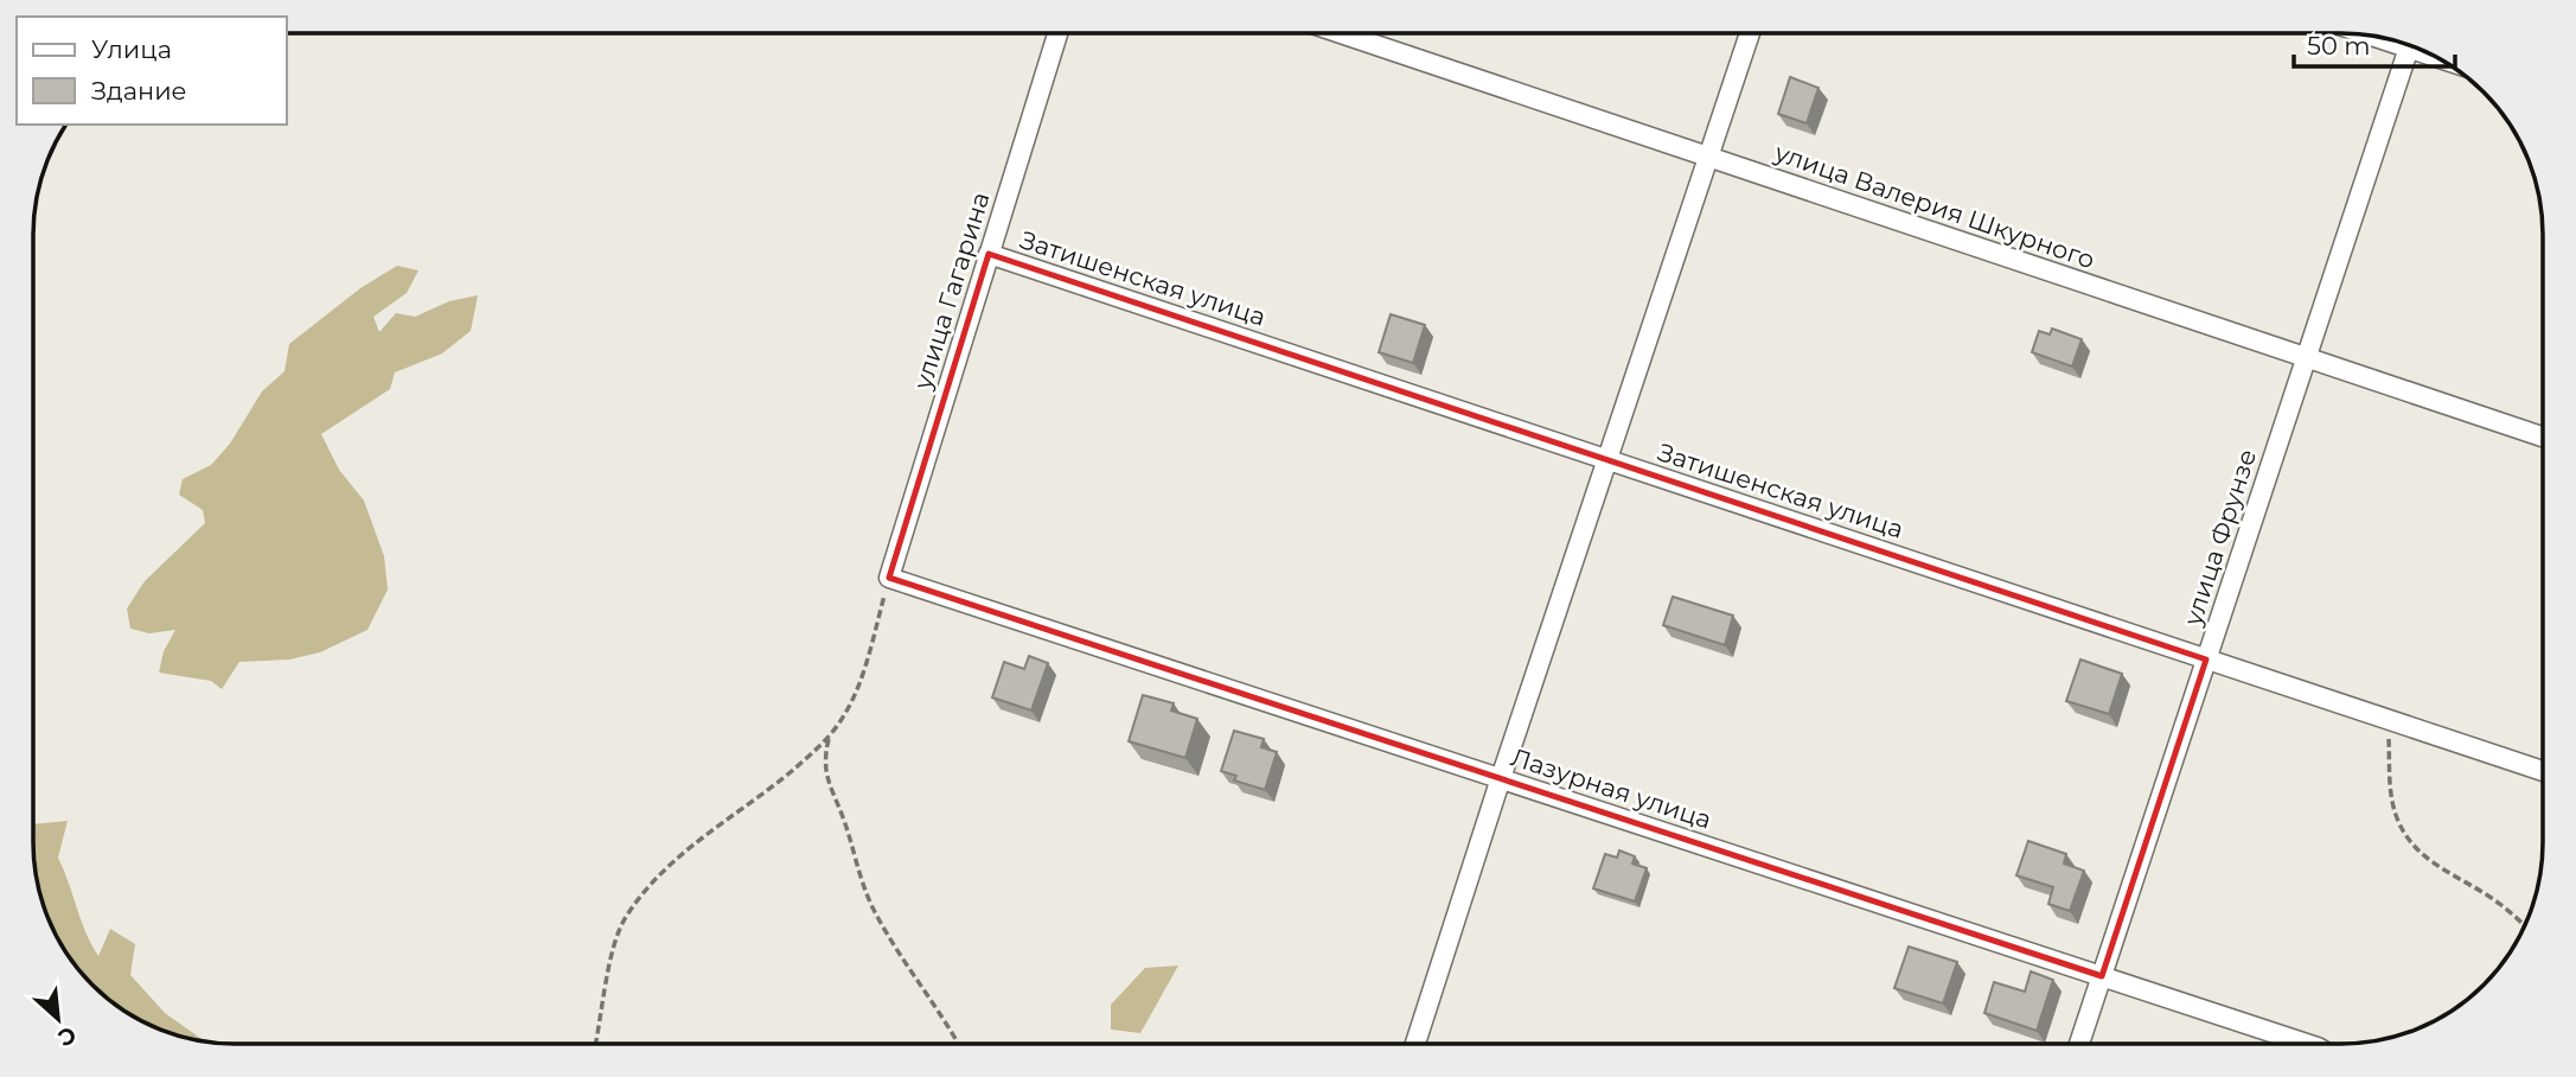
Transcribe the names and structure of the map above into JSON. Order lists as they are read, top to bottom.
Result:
{
  "streets": {
    "street": [
      "улица Валерия Шкурного",
      "Затишенская улица",
      "улица Гагарина",
      "улица Фрунзе",
      "Лазурная улица"
    ]
  },
  "crossings": [
    ["улица Валерия Шкурного", "улица Фрунзе"],
    ["Затишенская улица", "улица Гагарина"],
    ["Затишенская улица", "улица Фрунзе"],
    ["улица Гагарина", "Лазурная улица"],
    ["улица Фрунзе", "Лазурная улица"]
  ],
  "legend": ["Улица", "Здание"],
  "scale_bar": "50 m",
  "north": "bottom right"
}
